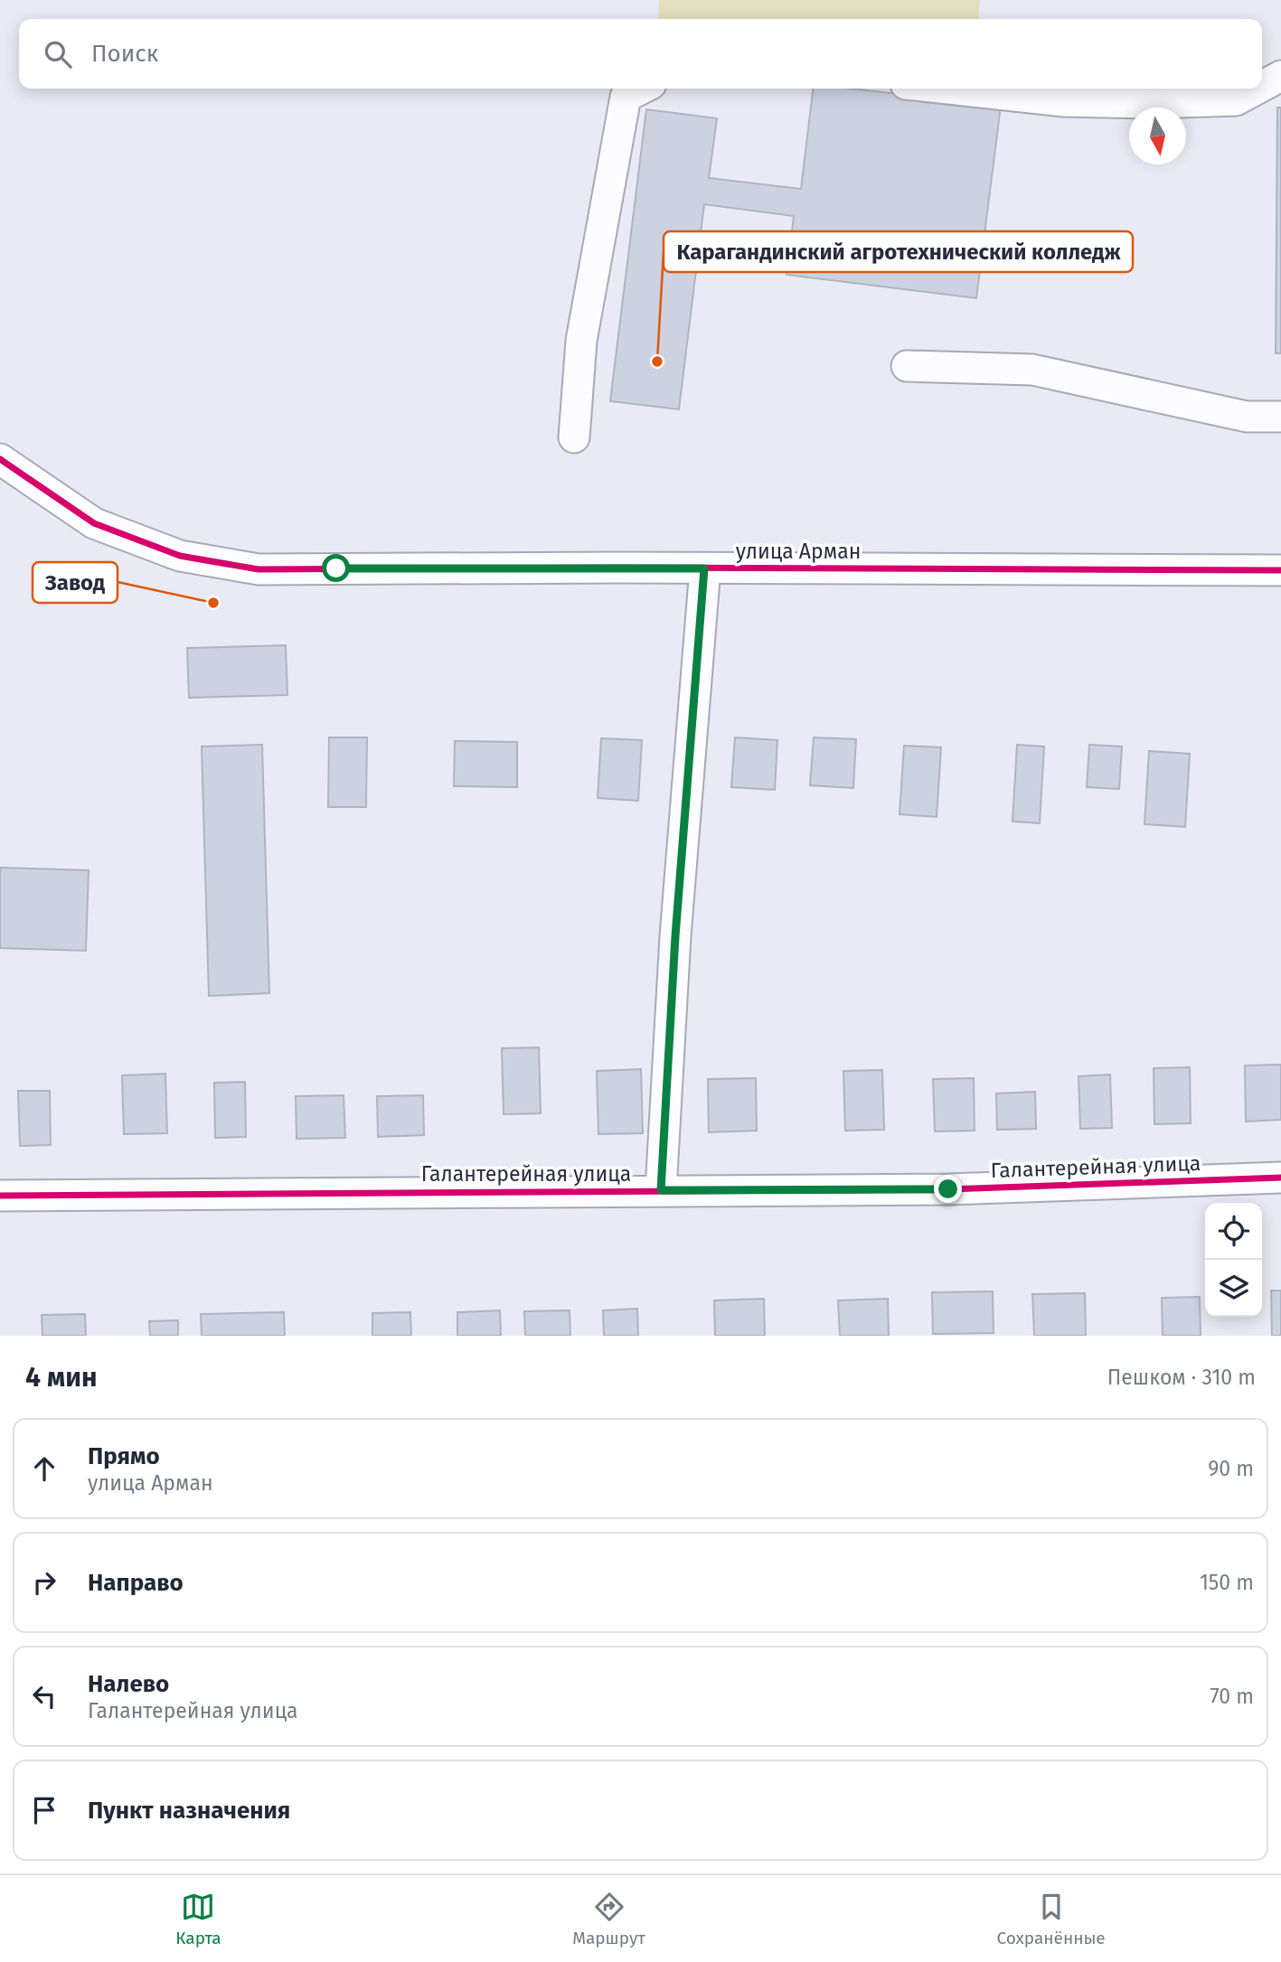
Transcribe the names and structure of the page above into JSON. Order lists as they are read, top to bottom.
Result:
{
  "streets": {
    "street": ["улица Арман", "Галантерейная улица"]
  },
  "places": ["Карагандинский агротехнический колледж", "Завод"],
  "north": "bottom",
  "page": {
    "search": "Поиск",
    "heading": ["4 мин", "Пешком · 310 m"],
    "list": [
      ["Прямо", "улица Арман", "90 m"],
      ["Направо", "150 m"],
      ["Налево", "Галантерейная улица", "70 m"],
      "Пункт назначения"
    ],
    "nav": ["Карта", "Маршрут", "Сохранённые"]
  }
}
